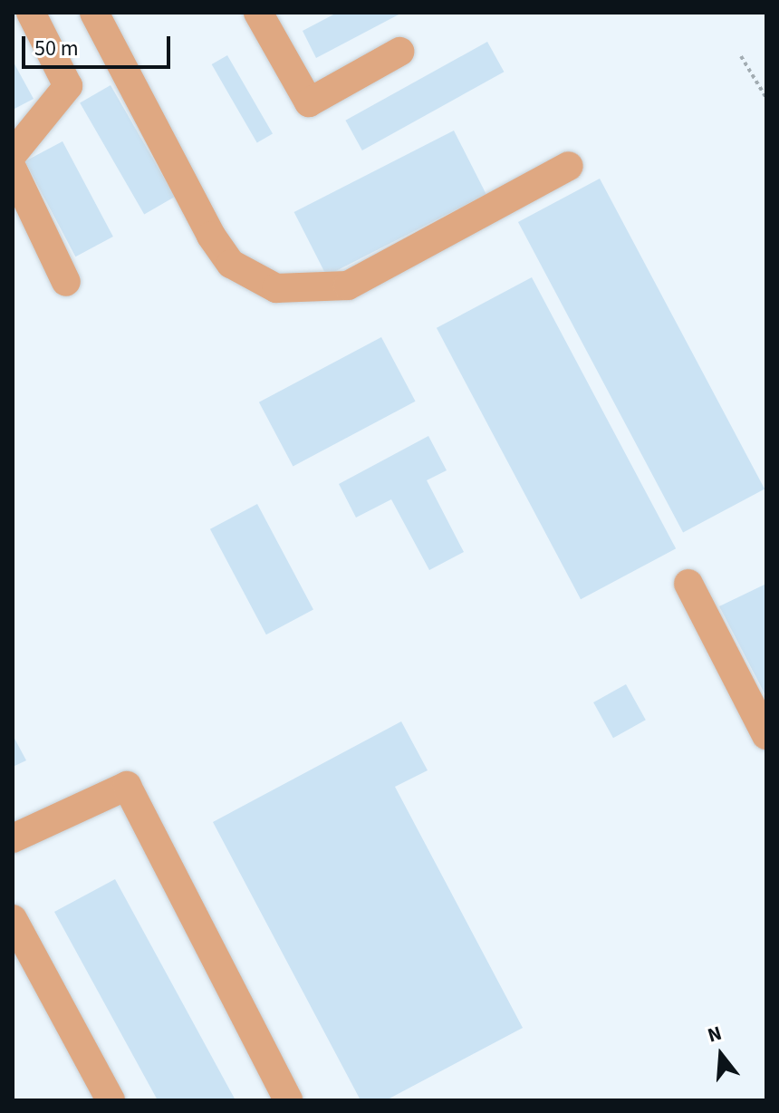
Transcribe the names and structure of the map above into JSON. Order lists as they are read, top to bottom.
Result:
{
  "scale_bar": "50 m",
  "north": "top"
}
